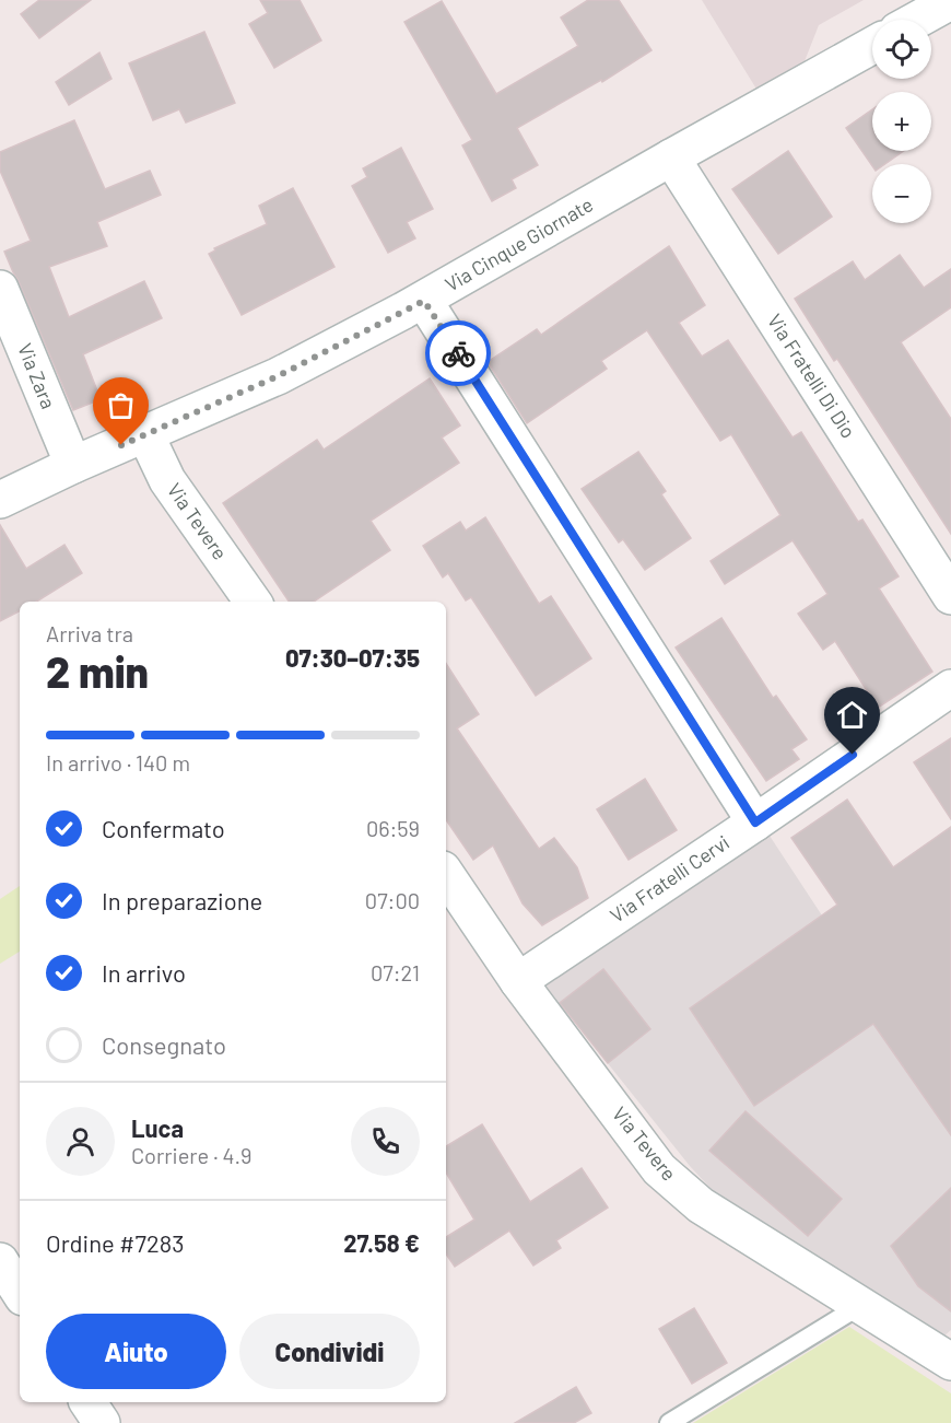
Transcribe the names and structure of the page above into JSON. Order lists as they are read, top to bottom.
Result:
{
  "streets": {
    "street": [
      "Via Cinque Giornate",
      "Via Zara",
      "Via Fratelli Di Dio",
      "Via Tevere",
      "Via Fratelli Cervi"
    ]
  },
  "crossings": [
    ["Via Cinque Giornate", "Via Zara"],
    ["Via Cinque Giornate", "Via Fratelli Di Dio"],
    ["Via Cinque Giornate", "Via Tevere"],
    ["Via Tevere", "Via Fratelli Cervi"]
  ],
  "page": {
    "map_buttons": ["+", "−"],
    "heading": ["2 min", "Arriva tra", "07:30–07:35"],
    "panel": [
      "Luca",
      "Corriere · 4.9",
      "Ordine #7283",
      "27.58 €"
    ],
    "bar": "In arrivo · 140 m",
    "list": [
      ["Confermato", "06:59"],
      ["In preparazione", "07:00"],
      ["In arrivo", "07:21"],
      "Consegnato"
    ],
    "buttons": ["Aiuto", "Condividi"]
  }
}
